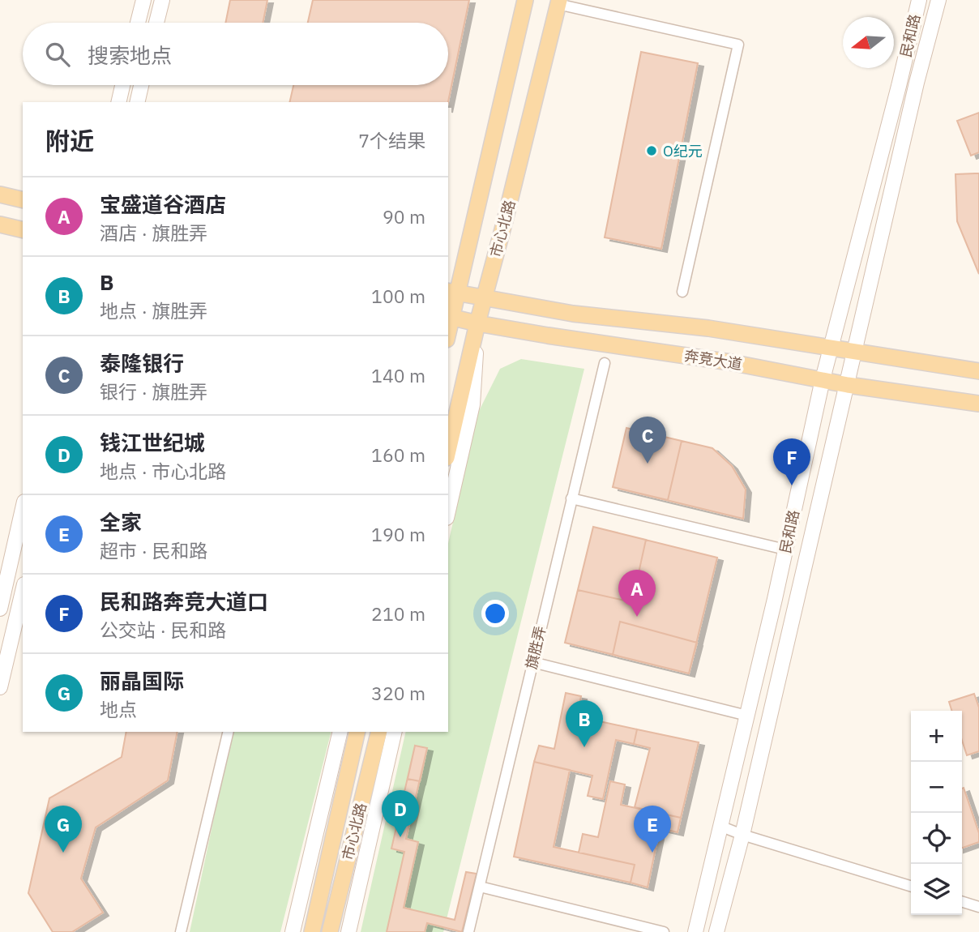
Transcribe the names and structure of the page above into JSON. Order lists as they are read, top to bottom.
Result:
{
  "streets": {
    "main road": ["民和路", "市心北路", "奔竞大道"],
    "street": ["旗胜弄"]
  },
  "crossings": [
    ["民和路", "奔竞大道"],
    ["市心北路", "奔竞大道"]
  ],
  "places": ["O纪元"],
  "north": "left",
  "page": {
    "search": "搜索地点",
    "heading": ["附近", "7个结果"],
    "list": [
      {
        "mark": "A",
        "name": "宝盛道谷酒店",
        "note": "酒店 · 旗胜弄",
        "value": "90 m"
      },
      {
        "mark": "B",
        "name": "B",
        "note": "地点 · 旗胜弄",
        "value": "100 m"
      },
      {
        "mark": "C",
        "name": "泰隆银行",
        "note": "银行 · 旗胜弄",
        "value": "140 m"
      },
      {
        "mark": "D",
        "name": "钱江世纪城",
        "note": "地点 · 市心北路",
        "value": "160 m"
      },
      {
        "mark": "E",
        "name": "全家",
        "note": "超市 · 民和路",
        "value": "190 m"
      },
      {
        "mark": "F",
        "name": "民和路奔竞大道口",
        "note": "公交站 · 民和路",
        "value": "210 m"
      },
      {
        "mark": "G",
        "name": "丽晶国际",
        "note": "地点",
        "value": "320 m"
      }
    ],
    "pins": [
      "C",
      "F",
      "A",
      "B",
      "D",
      "E",
      "G"
    ],
    "map_buttons": ["+", "−"]
  }
}
